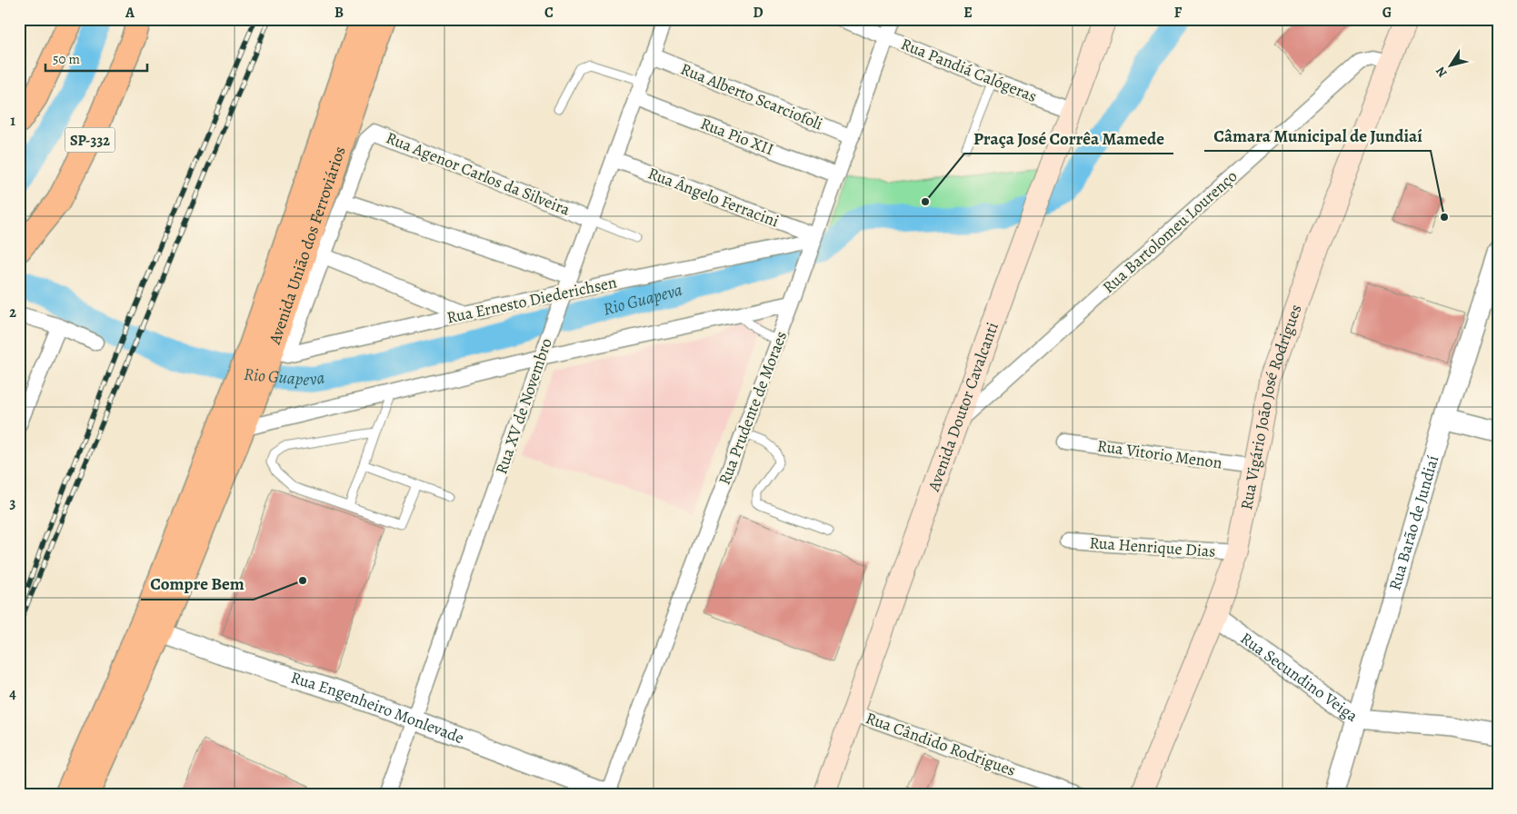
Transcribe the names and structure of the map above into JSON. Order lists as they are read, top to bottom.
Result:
{
  "streets": {
    "main road": [
      "SP-332",
      "Avenida União dos Ferroviários",
      "Avenida Doutor Cavalcanti",
      "Rua Vigário João José Rodrigues"
    ],
    "street": [
      "Rua Pandiá Calógeras",
      "Rua Alberto Scarciofoli",
      "Rua Pio XII",
      "Rua Agenor Carlos da Silveira",
      "Rua Ângelo Ferracini",
      "Rua Bartolomeu Lourenço",
      "Rua Ernesto Diederichsen",
      "Rua XV de Novembro",
      "Rua Prudente de Moraes",
      "Rua Vitorio Menon",
      "Rua Barão de Jundiaí",
      "Rua Henrique Dias",
      "Rua Secundino Veiga",
      "Rua Engenheiro Monlevade",
      "Rua Cândido Rodrigues"
    ]
  },
  "crossings": [
    ["Rua Pandiá Calógeras", "Avenida Doutor Cavalcanti"],
    ["Rua Pandiá Calógeras", "Rua Prudente de Moraes"],
    ["Rua Alberto Scarciofoli", "Rua XV de Novembro"],
    ["Rua Alberto Scarciofoli", "Rua Prudente de Moraes"],
    ["Rua Pio XII", "Rua XV de Novembro"],
    ["Rua Pio XII", "Rua Prudente de Moraes"],
    ["Rua Agenor Carlos da Silveira", "Rua XV de Novembro"],
    ["Rua Ângelo Ferracini", "Rua Ernesto Diederichsen"],
    ["Rua Ângelo Ferracini", "Rua XV de Novembro"],
    ["Rua Ângelo Ferracini", "Rua Prudente de Moraes"],
    ["Rua Bartolomeu Lourenço", "Avenida Doutor Cavalcanti"],
    ["Rua Bartolomeu Lourenço", "Rua Vigário João José Rodrigues"],
    ["Avenida União dos Ferroviários", "Rua Ernesto Diederichsen"],
    ["Avenida União dos Ferroviários", "Rua Engenheiro Monlevade"],
    ["Rua Ernesto Diederichsen", "Rua XV de Novembro"],
    ["Rua Ernesto Diederichsen", "Rua Prudente de Moraes"],
    ["Rua XV de Novembro", "Rua Engenheiro Monlevade"],
    ["Avenida Doutor Cavalcanti", "Rua Cândido Rodrigues"],
    ["Rua Vigário João José Rodrigues", "Rua Vitorio Menon"],
    ["Rua Vigário João José Rodrigues", "Rua Henrique Dias"],
    ["Rua Vigário João José Rodrigues", "Rua Secundino Veiga"],
    ["Rua Prudente de Moraes", "Rua Engenheiro Monlevade"],
    ["Rua Barão de Jundiaí", "Rua Secundino Veiga"]
  ],
  "water": ["Rio Guapeva"],
  "places": ["Praça José Corrêa Mamede", "Câmara Municipal de Jundiaí", "Compre Bem"],
  "scale_bar": "50 m",
  "north": "bottom left",
  "grid": {
    "columns": [
      "A",
      "B",
      "C",
      "D",
      "E",
      "F",
      "G"
    ],
    "rows": [
      "1",
      "2",
      "3",
      "4"
    ]
  }
}
